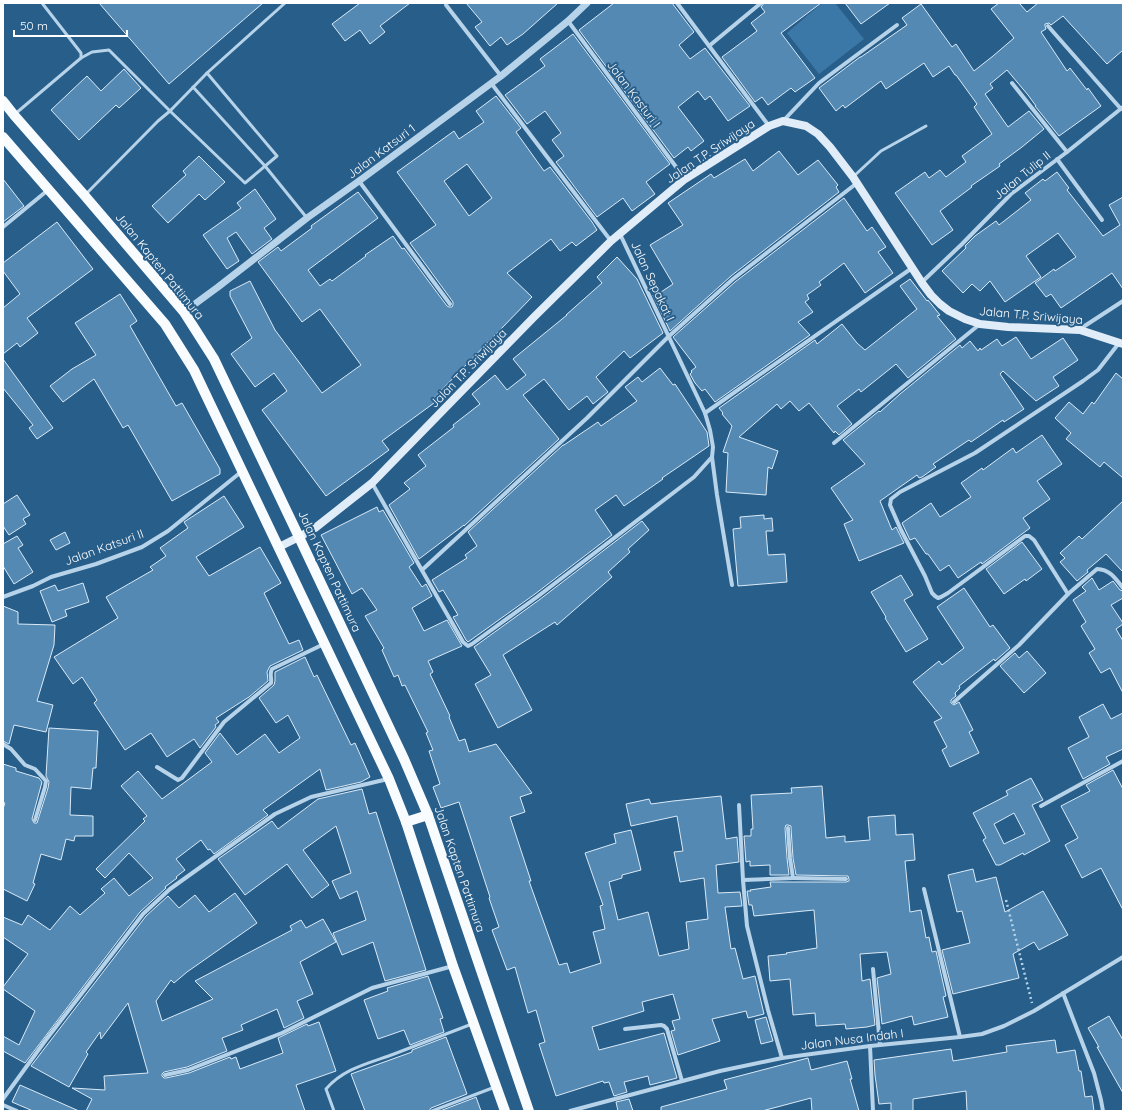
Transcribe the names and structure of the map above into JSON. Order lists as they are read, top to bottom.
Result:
{
  "streets": {
    "main road": ["Jalan T.P. Sriwijaya", "Jalan Kapten Pattimura"],
    "street": [
      "Jalan Kasturi I",
      "Jalan Katsuri 1",
      "Jalan Tulip II",
      "Jalan Sepakat I",
      "Jalan Katsuri II",
      "Jalan Nusa Indah I"
    ]
  },
  "crossings": [
    ["Jalan Kasturi I", "Jalan Katsuri 1"],
    ["Jalan Kasturi I", "Jalan T.P. Sriwijaya"],
    ["Jalan Katsuri 1", "Jalan Kapten Pattimura"],
    ["Jalan T.P. Sriwijaya", "Jalan Tulip II"],
    ["Jalan T.P. Sriwijaya", "Jalan Kapten Pattimura"],
    ["Jalan T.P. Sriwijaya", "Jalan Sepakat I"]
  ],
  "scale_bar": "50 m"
}
